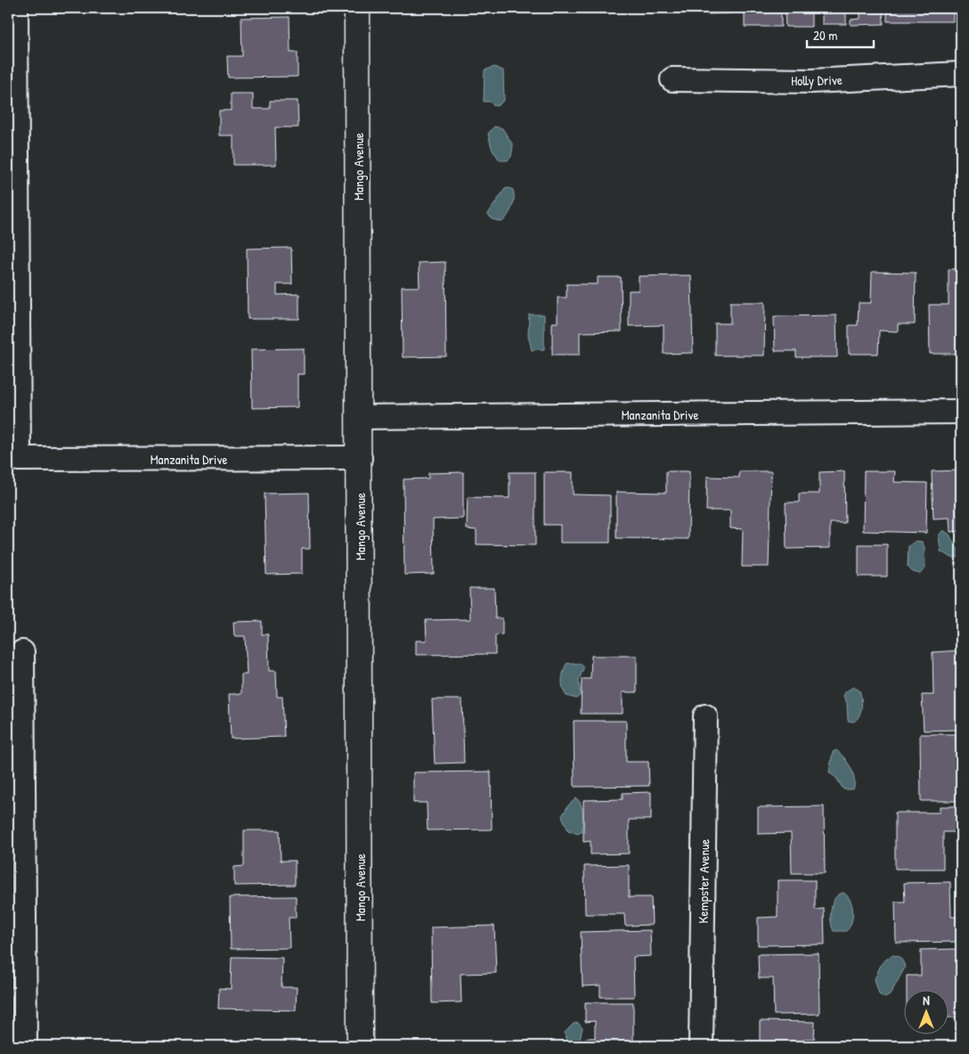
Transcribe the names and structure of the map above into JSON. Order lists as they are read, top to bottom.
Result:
{
  "streets": {
    "street": [
      "Holly Drive",
      "Mango Avenue",
      "Manzanita Drive",
      "Kempster Avenue"
    ]
  },
  "crossings": [
    ["Mango Avenue", "Manzanita Drive"]
  ],
  "scale_bar": "20 m",
  "north": "top"
}
